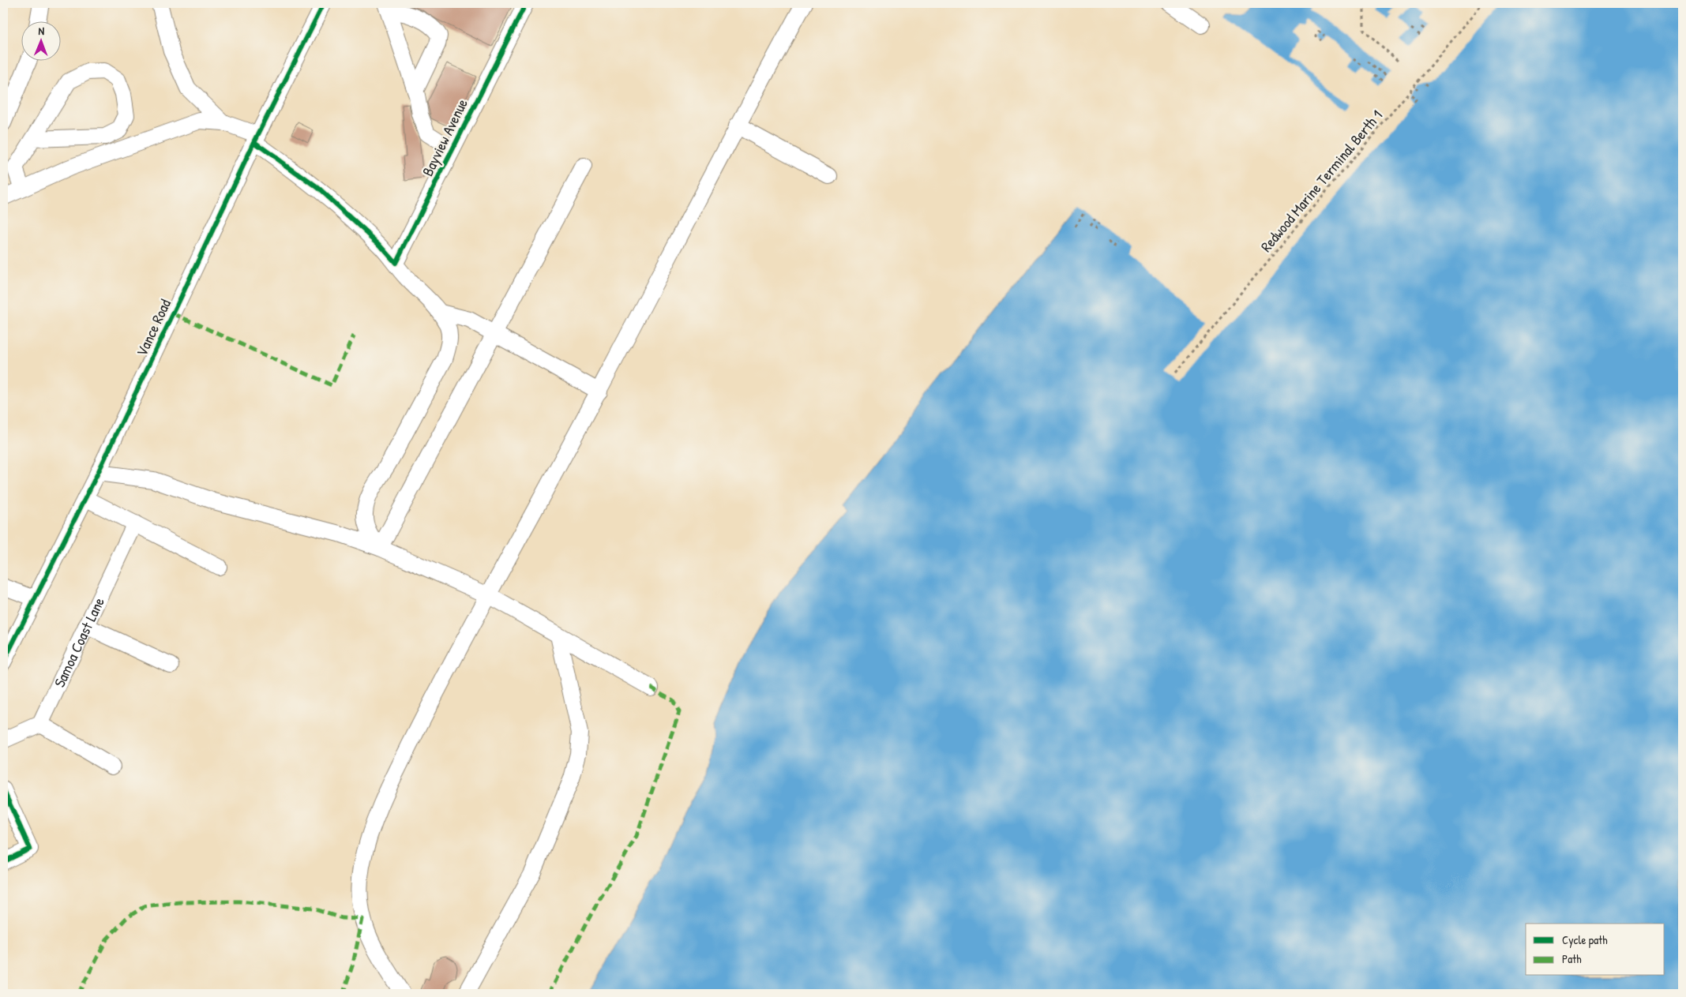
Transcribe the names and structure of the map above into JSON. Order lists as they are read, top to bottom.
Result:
{
  "streets": {
    "street": ["Bayview Avenue", "Vance Road", "Samoa Coast Lane"],
    "path": ["Redwood Marine Terminal Berth 1"]
  },
  "legend": ["Cycle path", "Path"],
  "north": "top"
}
